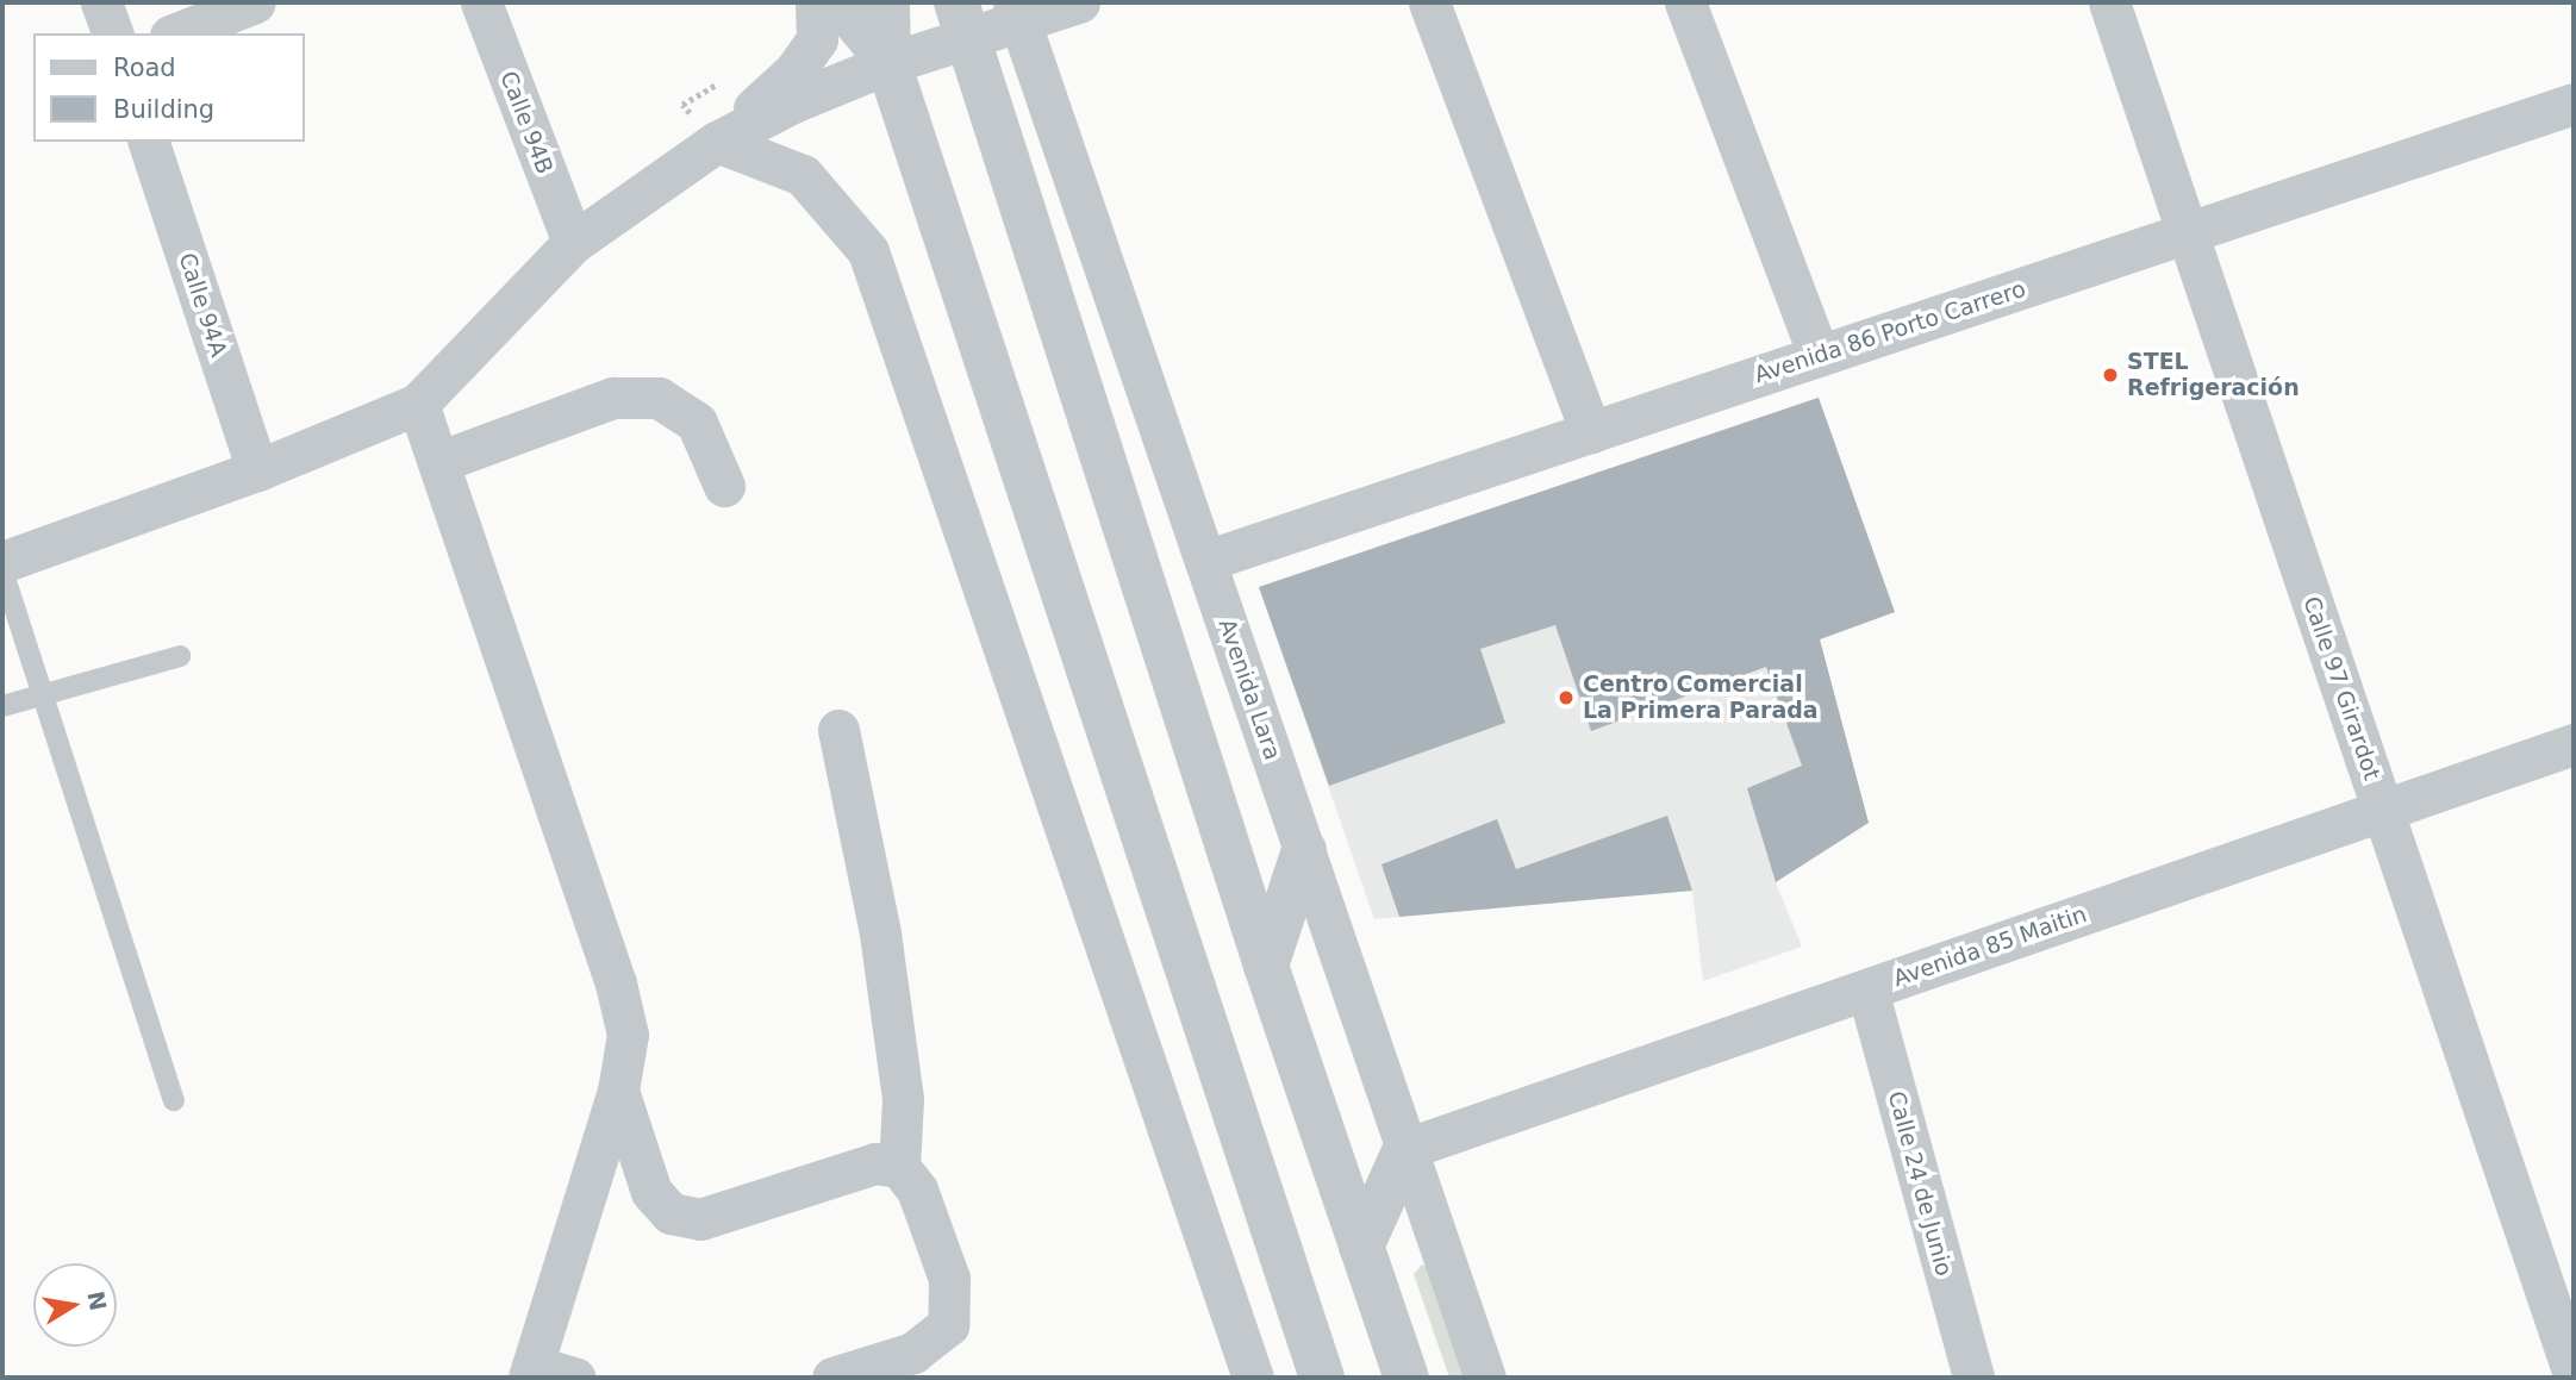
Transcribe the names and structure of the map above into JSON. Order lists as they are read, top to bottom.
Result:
{
  "streets": {
    "street": [
      "Calle 94B",
      "Calle 94A",
      "Avenida 86 Porto Carrero",
      "Calle 97 Girardot",
      "Avenida Lara",
      "Avenida 85 Maitin",
      "Calle 24 de Junio"
    ]
  },
  "crossings": [
    ["Avenida 86 Porto Carrero", "Calle 97 Girardot"],
    ["Avenida 86 Porto Carrero", "Avenida Lara"],
    ["Calle 97 Girardot", "Avenida 85 Maitin"],
    ["Avenida Lara", "Avenida 85 Maitin"],
    ["Avenida 85 Maitin", "Calle 24 de Junio"]
  ],
  "places": ["STEL Refrigeración", "Centro Comercial La Primera Parada"],
  "legend": ["Road", "Building"],
  "north": "right"
}
